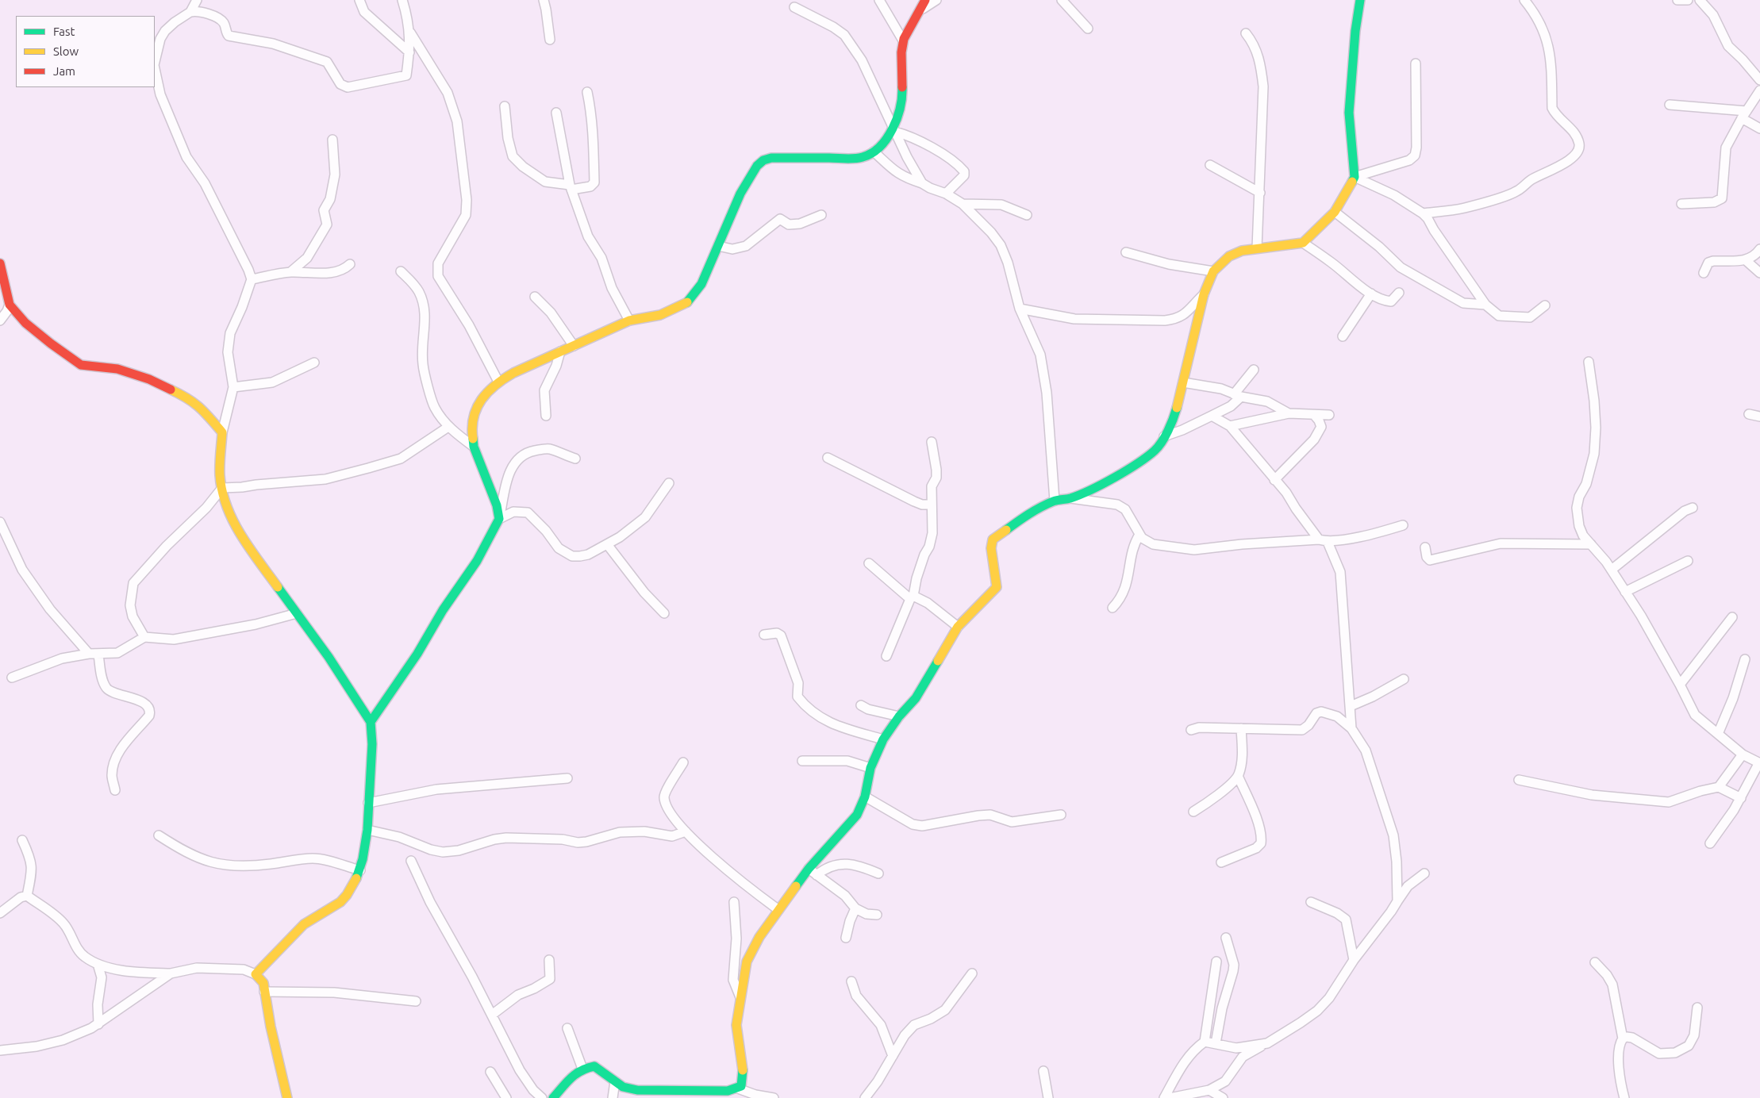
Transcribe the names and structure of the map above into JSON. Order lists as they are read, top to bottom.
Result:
{
  "legend": ["Fast", "Slow", "Jam"]
}
